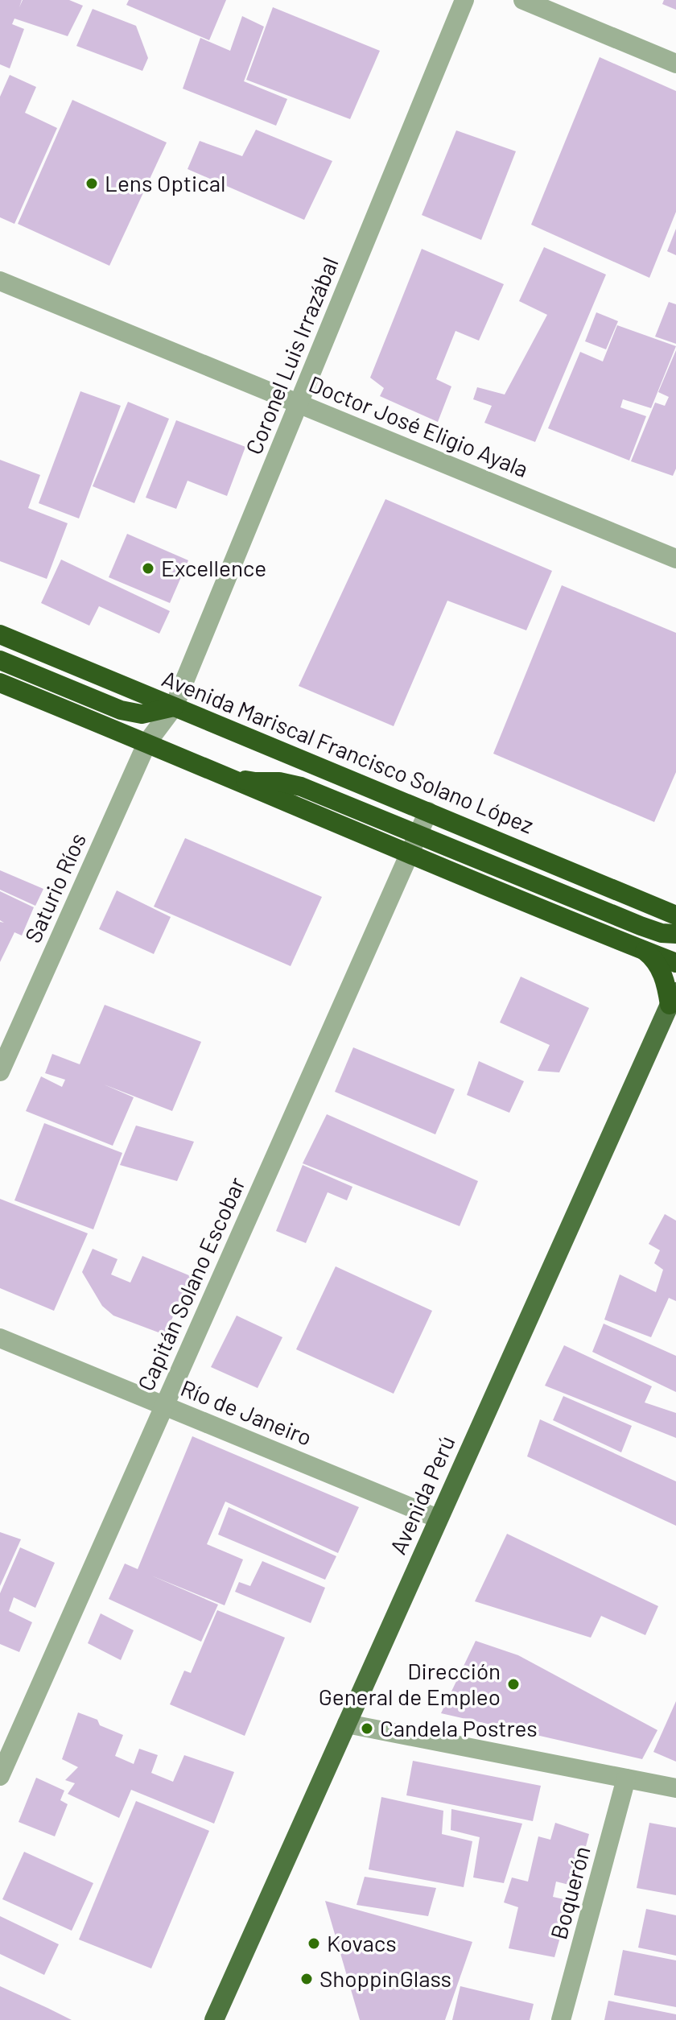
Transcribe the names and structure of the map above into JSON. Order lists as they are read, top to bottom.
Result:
{
  "streets": {
    "highway": ["Avenida Mariscal Francisco Solano López"],
    "main road": ["Avenida Perú"],
    "street": [
      "Coronel Luis Irrazábal",
      "Doctor José Eligio Ayala",
      "Saturio Ríos",
      "Capitán Solano Escobar",
      "Río de Janeiro",
      "Boquerón"
    ]
  },
  "crossings": [
    ["Coronel Luis Irrazábal", "Doctor José Eligio Ayala"],
    ["Coronel Luis Irrazábal", "Avenida Mariscal Francisco Solano López"],
    ["Coronel Luis Irrazábal", "Saturio Ríos"],
    ["Avenida Mariscal Francisco Solano López", "Capitán Solano Escobar"],
    ["Capitán Solano Escobar", "Río de Janeiro"],
    ["Río de Janeiro", "Avenida Perú"]
  ],
  "places": [
    "Lens Optical",
    "Excellence",
    "Dirección General de Empleo",
    "Candela Postres",
    "Kovacs",
    "ShoppinGlass"
  ]
}
